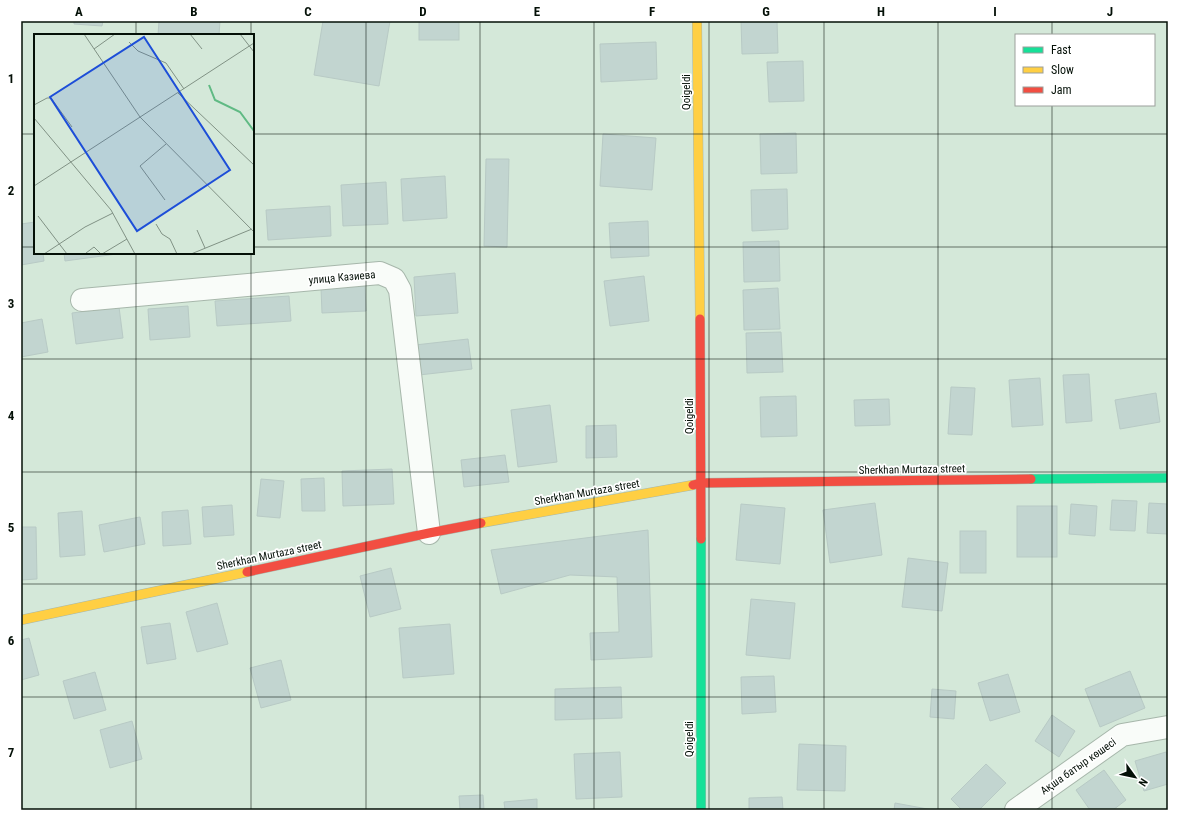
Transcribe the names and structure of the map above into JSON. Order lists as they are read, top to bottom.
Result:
{
  "streets": {
    "street": [
      "Qoigeldi",
      "улица Казиева",
      "Sherkhan Murtaza street",
      "Ақша батыр көшесі"
    ]
  },
  "crossings": [
    ["Qoigeldi", "Sherkhan Murtaza street"],
    ["улица Казиева", "Sherkhan Murtaza street"]
  ],
  "legend": ["Fast", "Slow", "Jam"],
  "north": "bottom right",
  "grid": {
    "columns": [
      "A",
      "B",
      "C",
      "D",
      "E",
      "F",
      "G",
      "H",
      "I",
      "J"
    ],
    "rows": [
      "1",
      "2",
      "3",
      "4",
      "5",
      "6",
      "7"
    ]
  }
}
